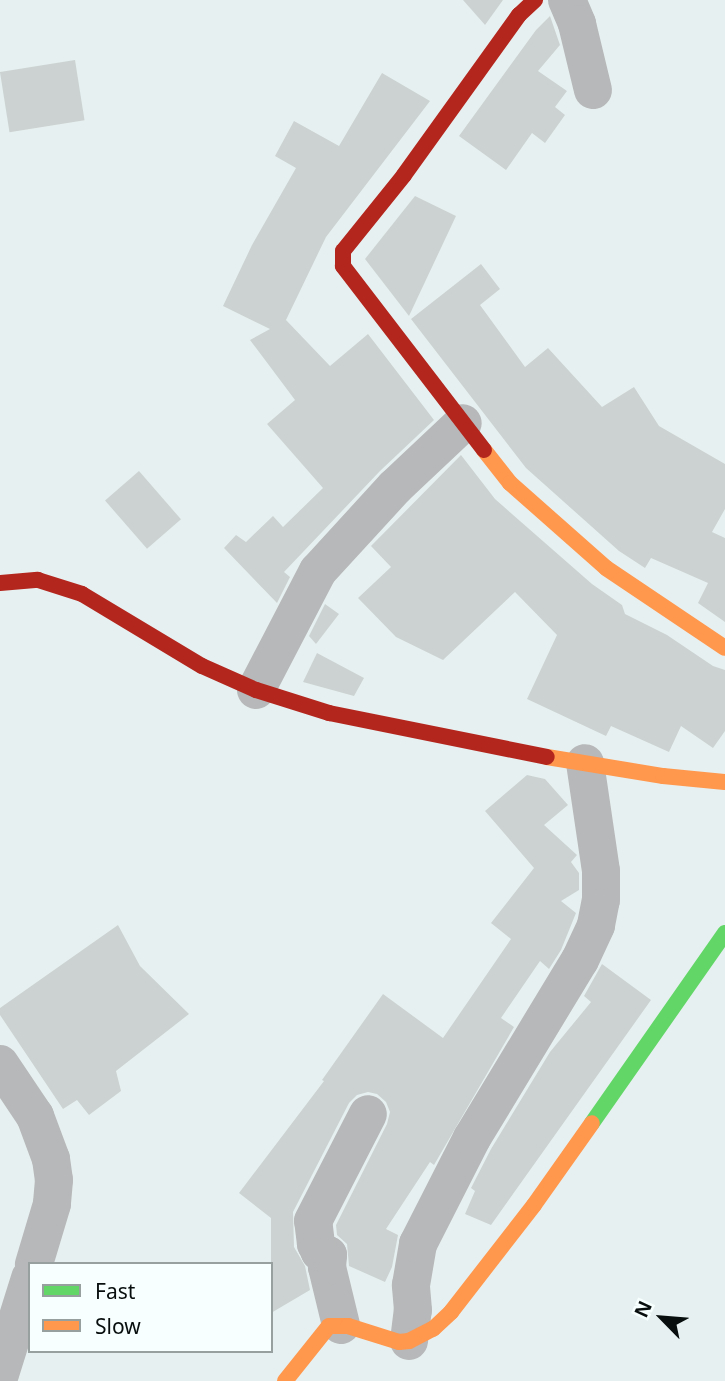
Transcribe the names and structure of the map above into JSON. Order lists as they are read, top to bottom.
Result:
{
  "legend": ["Fast", "Slow"],
  "north": "top left"
}
